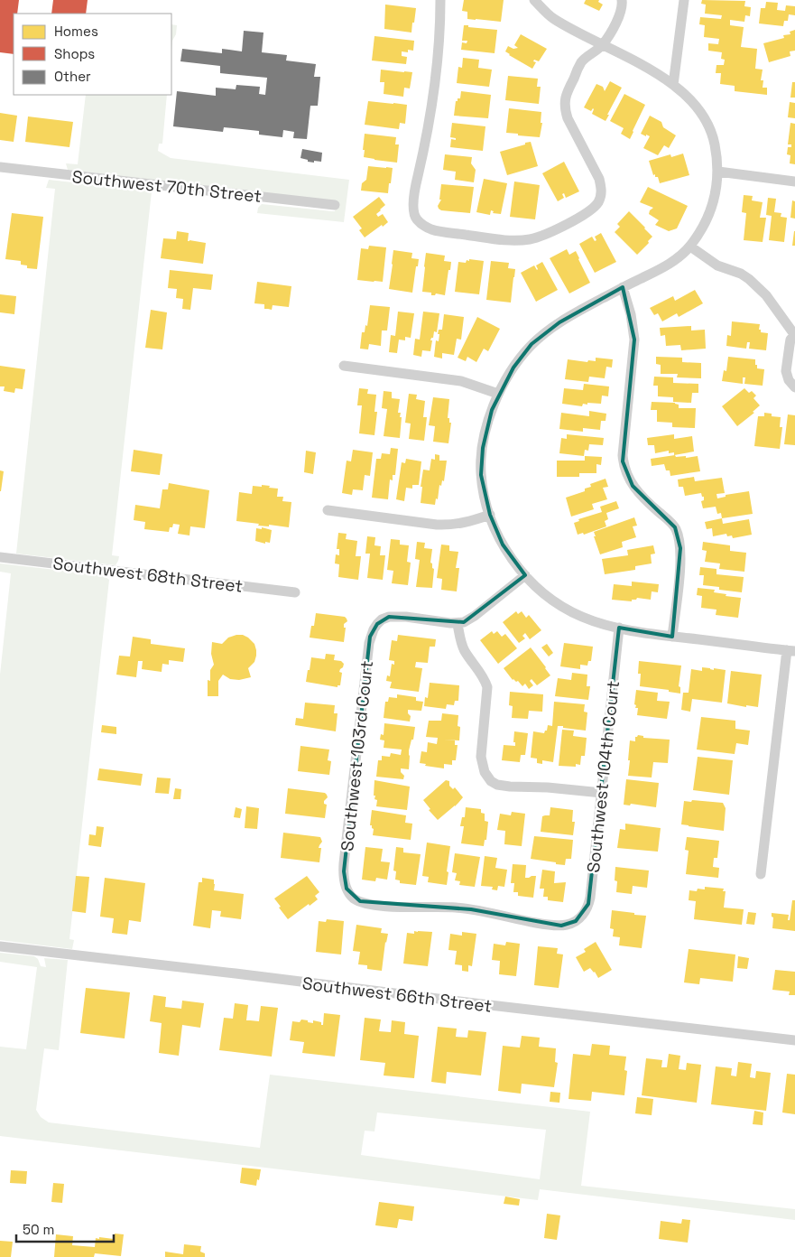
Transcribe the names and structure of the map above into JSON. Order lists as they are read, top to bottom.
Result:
{
  "streets": {
    "street": [
      "Southwest 70th Street",
      "Southwest 68th Street",
      "Southwest 103rd Court",
      "Southwest 104th Court",
      "Southwest 66th Street"
    ]
  },
  "crossings": [
    ["Southwest 103rd Court", "Southwest 104th Court"]
  ],
  "legend": ["Homes", "Shops", "Other"],
  "scale_bar": "50 m"
}
